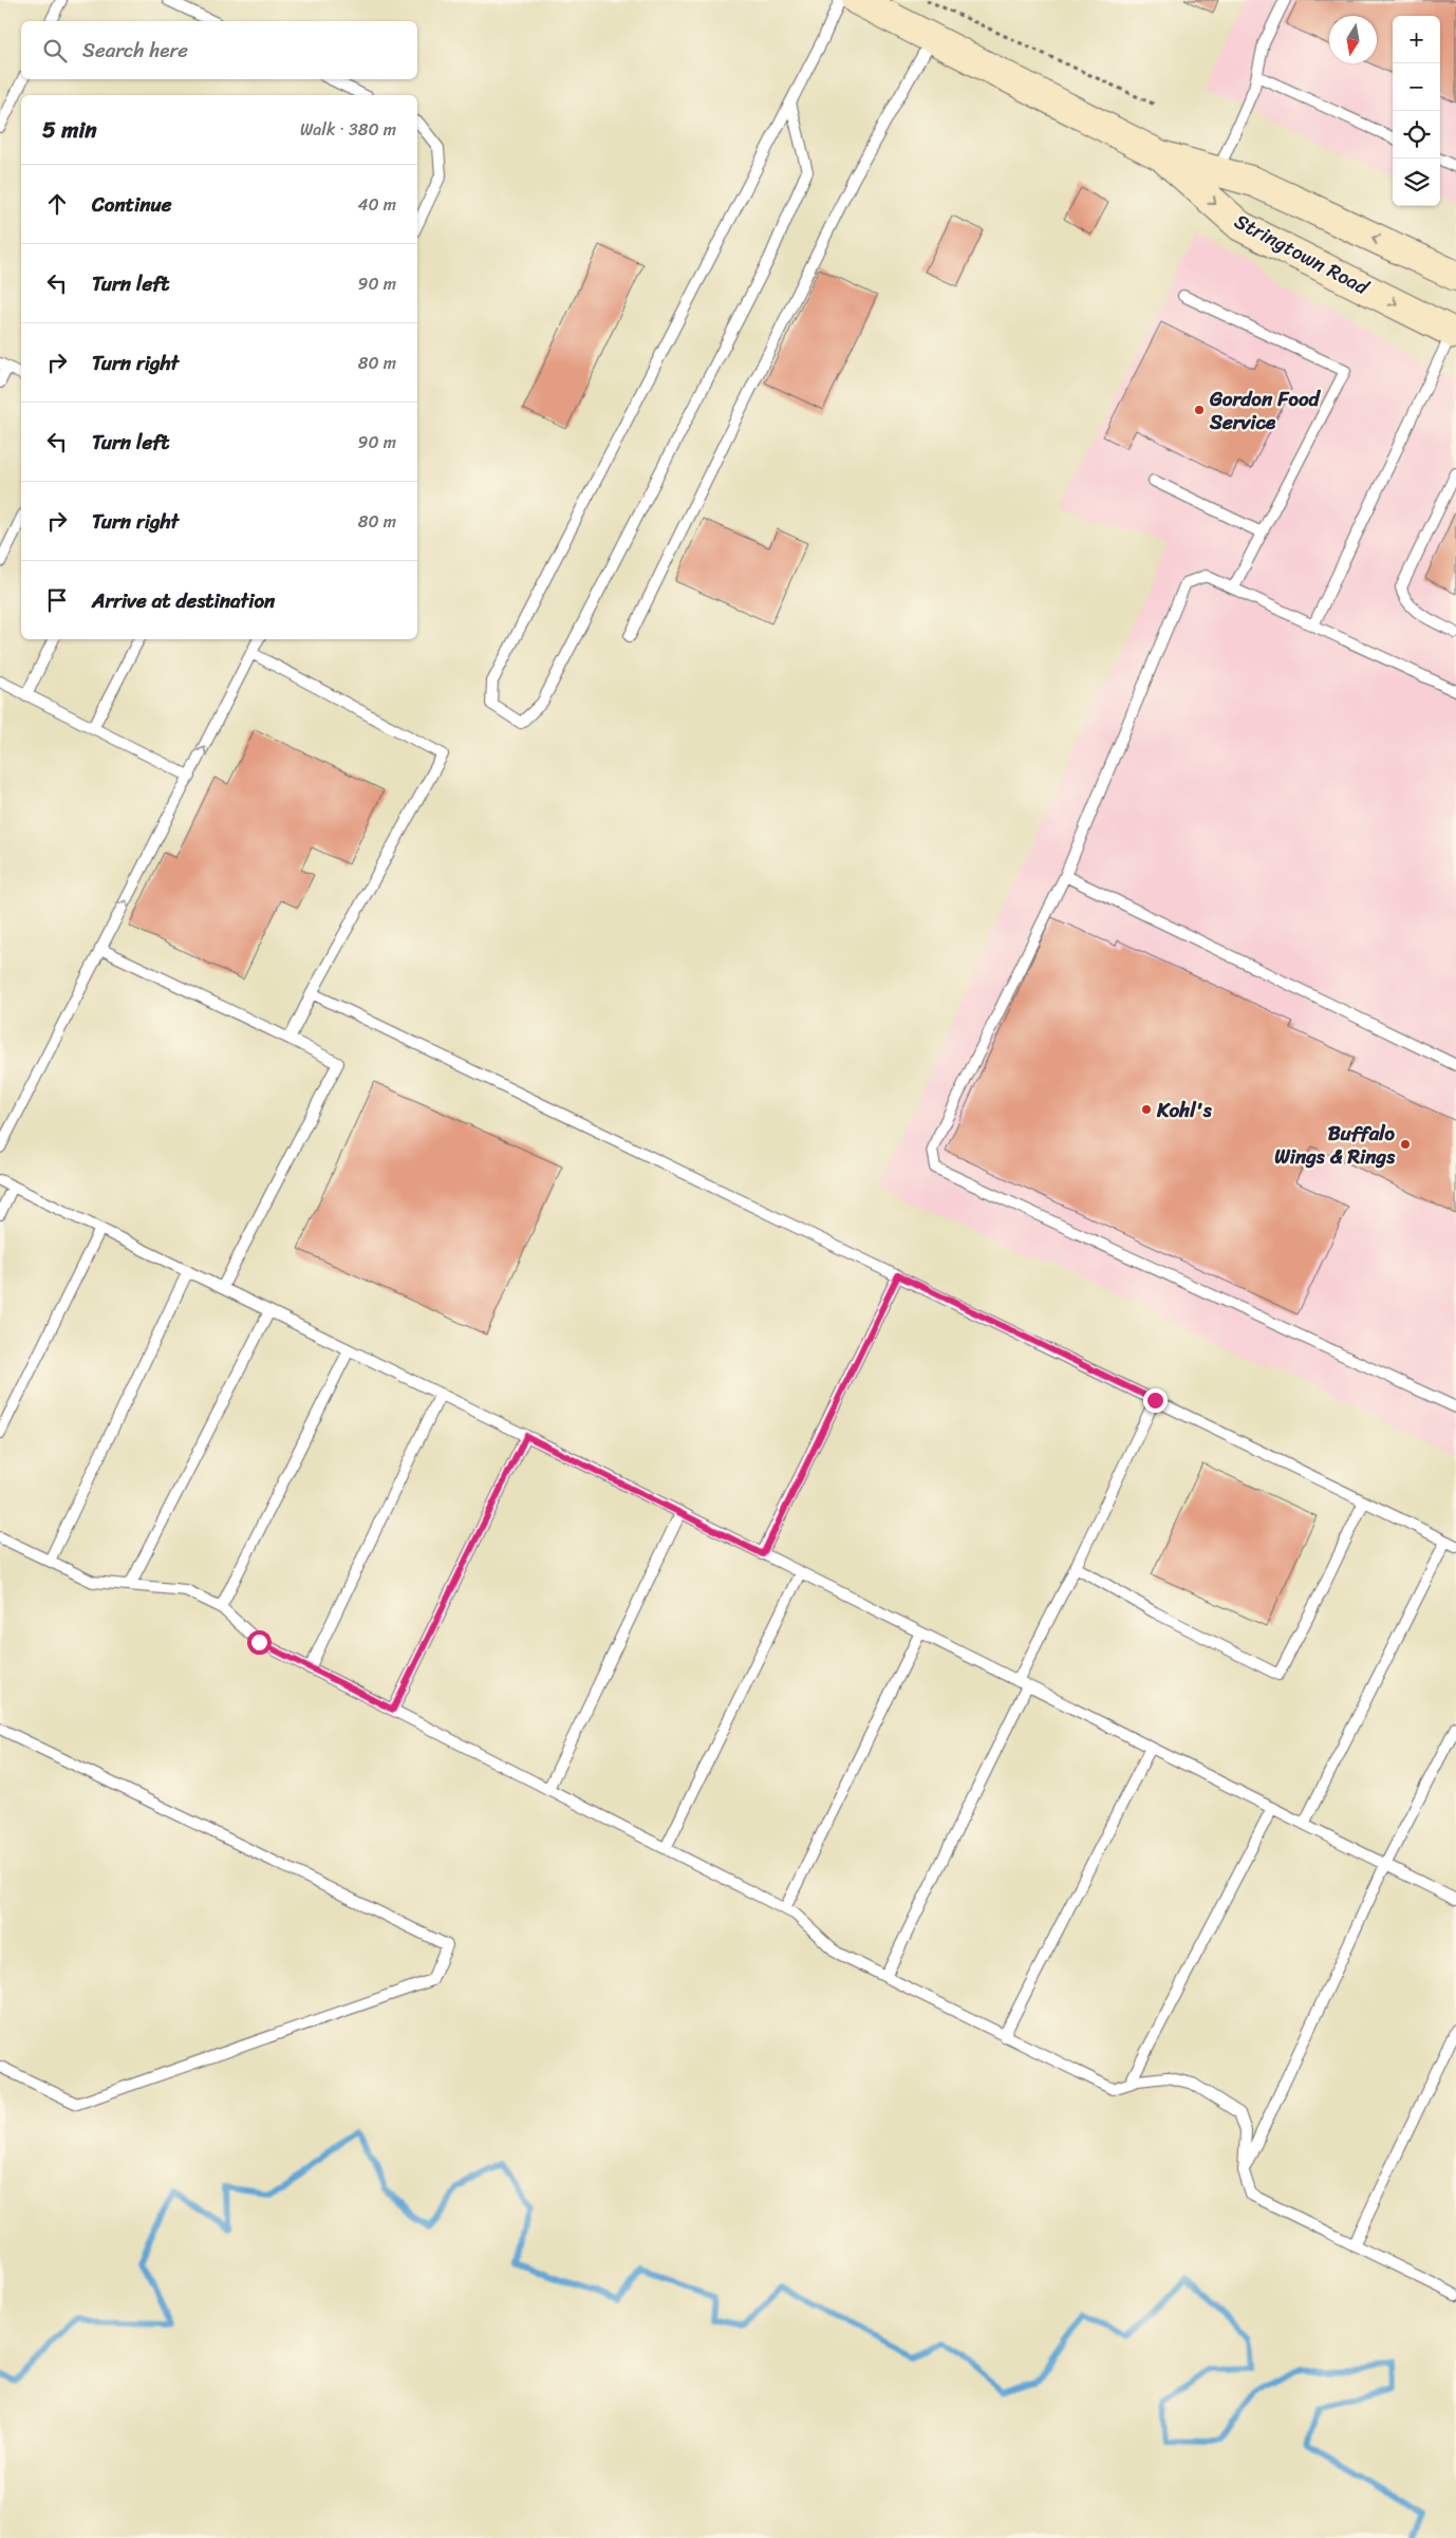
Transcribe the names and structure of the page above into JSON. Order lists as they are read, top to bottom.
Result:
{
  "streets": {
    "main road": ["Stringtown Road"]
  },
  "places": ["Gordon Food Service", "Kohl's", "Buffalo Wings & Rings"],
  "north": "bottom",
  "page": {
    "map_buttons": ["+", "−"],
    "search": "Search here",
    "heading": ["5 min", "Walk · 380 m"],
    "list": [
      ["Continue", "40 m"],
      ["Turn left", "90 m"],
      ["Turn right", "80 m"],
      ["Turn left", "90 m"],
      ["Turn right", "80 m"],
      "Arrive at destination"
    ]
  }
}
